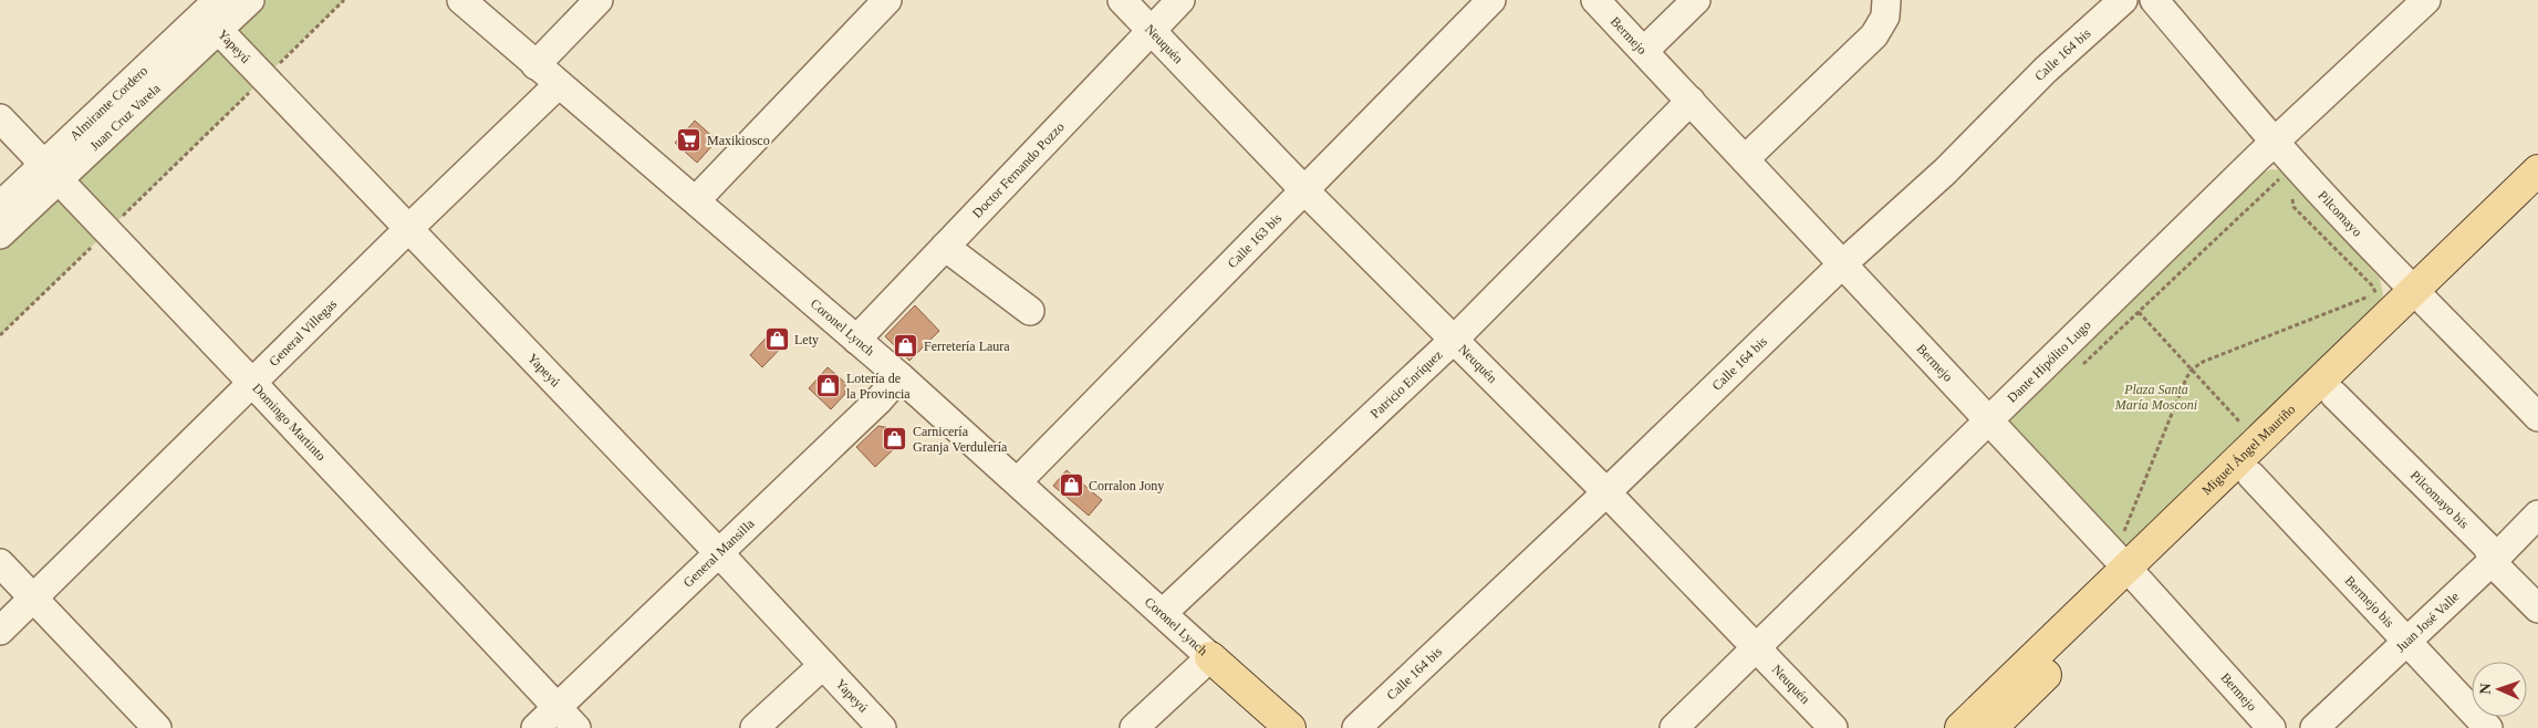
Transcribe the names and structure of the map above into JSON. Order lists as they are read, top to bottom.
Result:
{
  "streets": {
    "main road": ["Coronel Lynch", "Miguel Ángel Mauriño"],
    "street": [
      "Bermejo",
      "Neuquén",
      "Yapeyú",
      "Calle 164 bis",
      "Juan Cruz Varela",
      "Doctor Fernando Pozzo",
      "Pilcomayo",
      "Calle 163 bis",
      "General Villegas",
      "Dante Hipólito Lugo",
      "Patricio Enríquez",
      "Domingo Martinto",
      "Pilcomayo bis",
      "General Mansilla",
      "Bermejo bis",
      "Juan José Valle"
    ]
  },
  "crossings": [
    ["Bermejo", "Calle 164 bis"],
    ["Bermejo", "Dante Hipólito Lugo"],
    ["Bermejo", "Patricio Enríquez"],
    ["Bermejo", "Miguel Ángel Mauriño"],
    ["Neuquén", "Calle 164 bis"],
    ["Neuquén", "Doctor Fernando Pozzo"],
    ["Neuquén", "Calle 163 bis"],
    ["Neuquén", "Dante Hipólito Lugo"],
    ["Neuquén", "Patricio Enríquez"],
    ["Yapeyú", "Juan Cruz Varela"],
    ["Yapeyú", "General Villegas"],
    ["Yapeyú", "General Mansilla"],
    ["Juan Cruz Varela", "Domingo Martinto"],
    ["Doctor Fernando Pozzo", "Coronel Lynch"],
    ["Pilcomayo", "Dante Hipólito Lugo"],
    ["Pilcomayo", "Miguel Ángel Mauriño"],
    ["Calle 163 bis", "Coronel Lynch"],
    ["Coronel Lynch", "General Villegas"],
    ["Coronel Lynch", "Patricio Enríquez"],
    ["Coronel Lynch", "General Mansilla"],
    ["General Villegas", "Domingo Martinto"],
    ["Domingo Martinto", "General Mansilla"],
    ["Miguel Ángel Mauriño", "Pilcomayo bis"],
    ["Miguel Ángel Mauriño", "Bermejo bis"],
    ["Pilcomayo bis", "Juan José Valle"],
    ["Bermejo bis", "Juan José Valle"]
  ],
  "parks": ["Plaza Santa María Mosconi"],
  "places": {
    "supermarket": ["Maxikiosco"],
    "shop": [
      "Lety",
      "Ferretería Laura",
      "Lotería de la Provincia",
      "Carnicería Granja Verdulería",
      "Corralon Jony"
    ]
  },
  "north": "left"
}
